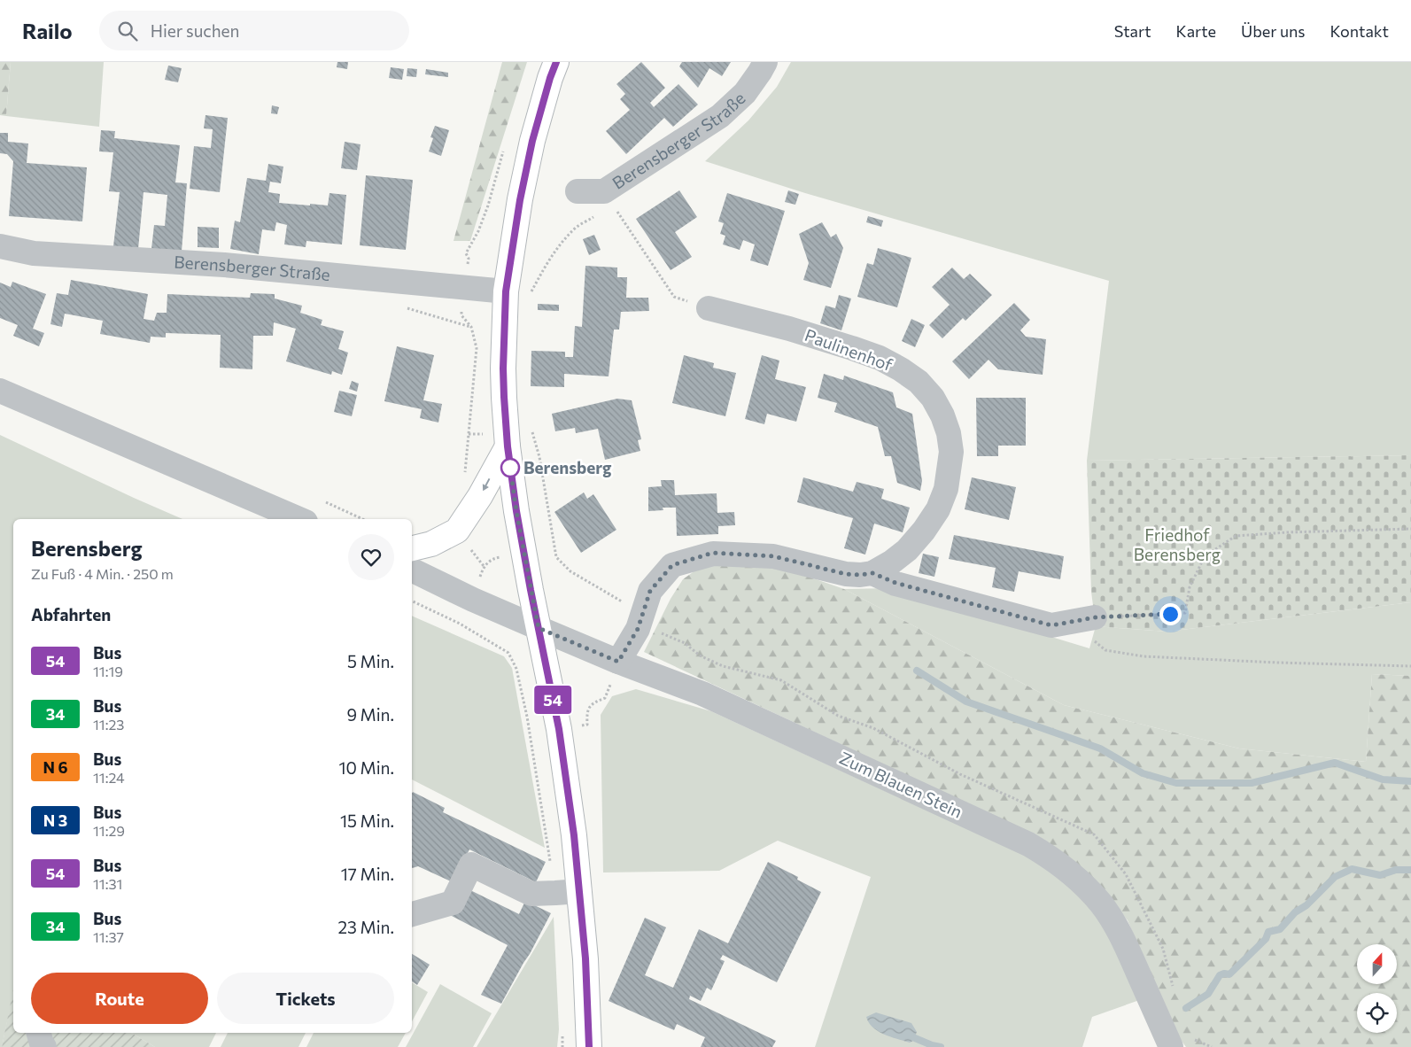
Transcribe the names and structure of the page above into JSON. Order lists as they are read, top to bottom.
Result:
{
  "streets": {
    "street": ["Berensberger Straße", "Paulinenhof", "Zum Blauen Stein"]
  },
  "crossings": [
    ["Paulinenhof", "Zum Blauen Stein"]
  ],
  "parks": ["Friedhof Berensberg"],
  "places": ["Berensberg"],
  "lines": ["bus line 54"],
  "north": "top",
  "page": {
    "header": "Railo",
    "search": "Hier suchen",
    "nav": [
      "Start",
      "Karte",
      "Über uns",
      "Kontakt"
    ],
    "on_map": "54",
    "heading": [
      ["Berensberg", "Zu Fuß · 4 Min. · 250 m"],
      "Abfahrten"
    ],
    "list": [
      {
        "mark": "54",
        "name": "Bus",
        "note": "11:19",
        "value": "5 Min."
      },
      {
        "mark": "34",
        "name": "Bus",
        "note": "11:23",
        "value": "9 Min."
      },
      {
        "mark": "N 6",
        "name": "Bus",
        "note": "11:24",
        "value": "10 Min."
      },
      {
        "mark": "N 3",
        "name": "Bus",
        "note": "11:29",
        "value": "15 Min."
      },
      {
        "mark": "54",
        "name": "Bus",
        "note": "11:31",
        "value": "17 Min."
      },
      {
        "mark": "34",
        "name": "Bus",
        "note": "11:37",
        "value": "23 Min."
      }
    ],
    "buttons": ["Route", "Tickets"]
  }
}
